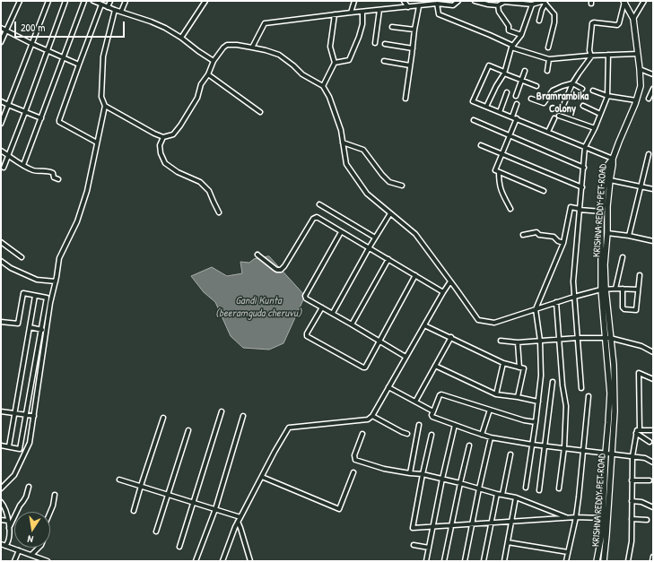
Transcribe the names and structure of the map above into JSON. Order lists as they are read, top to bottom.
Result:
{
  "streets": {
    "main road": ["KRISHNA REDDY PET ROAD"]
  },
  "districts": ["Bramrambika Colony"],
  "water": ["Gandi Kunta (beeramguda cheruvu)"],
  "scale_bar": "200 m",
  "north": "bottom"
}
